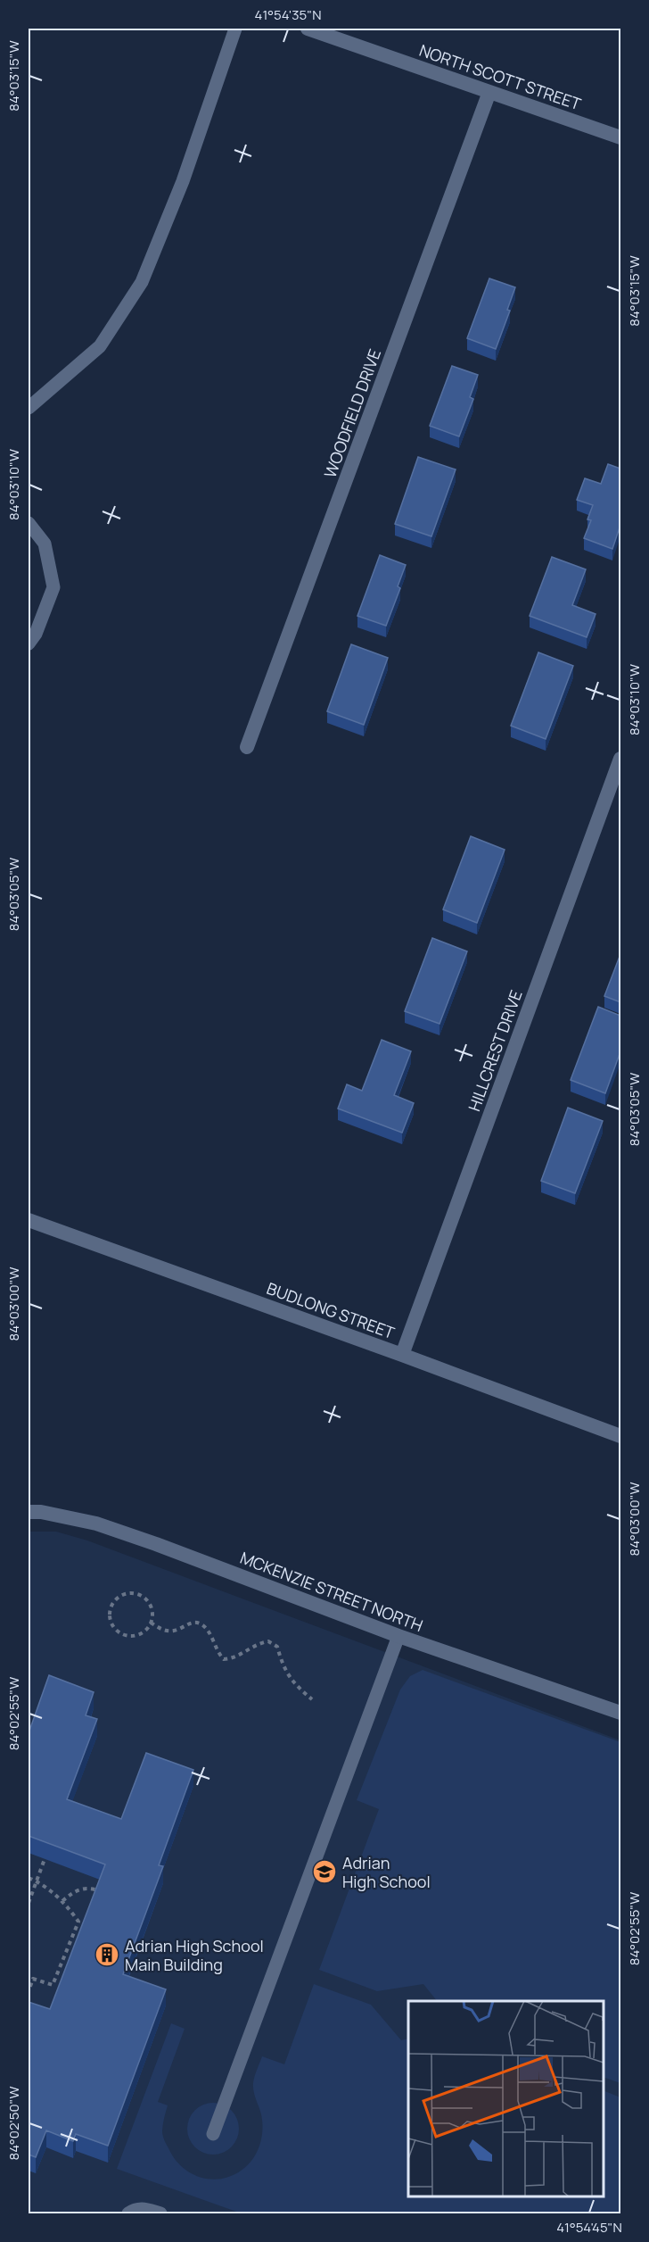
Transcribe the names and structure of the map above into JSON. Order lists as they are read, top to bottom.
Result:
{
  "streets": {
    "street": [
      "NORTH SCOTT STREET",
      "WOODFIELD DRIVE",
      "HILLCREST DRIVE",
      "BUDLONG STREET",
      "MCKENZIE STREET NORTH"
    ]
  },
  "crossings": [
    ["NORTH SCOTT STREET", "WOODFIELD DRIVE"],
    ["HILLCREST DRIVE", "BUDLONG STREET"]
  ],
  "places": {
    "school or university": ["Adrian High School"],
    "building": ["Adrian High School Main Building"]
  },
  "coordinates": [
    "41°54'35\"N",
    "84°03'15\"W",
    "84°03'10\"W",
    "84°03'05\"W",
    "84°03'00\"W",
    "84°02'55\"W",
    "84°02'50\"W",
    "41°54'45\"N"
  ]
}
